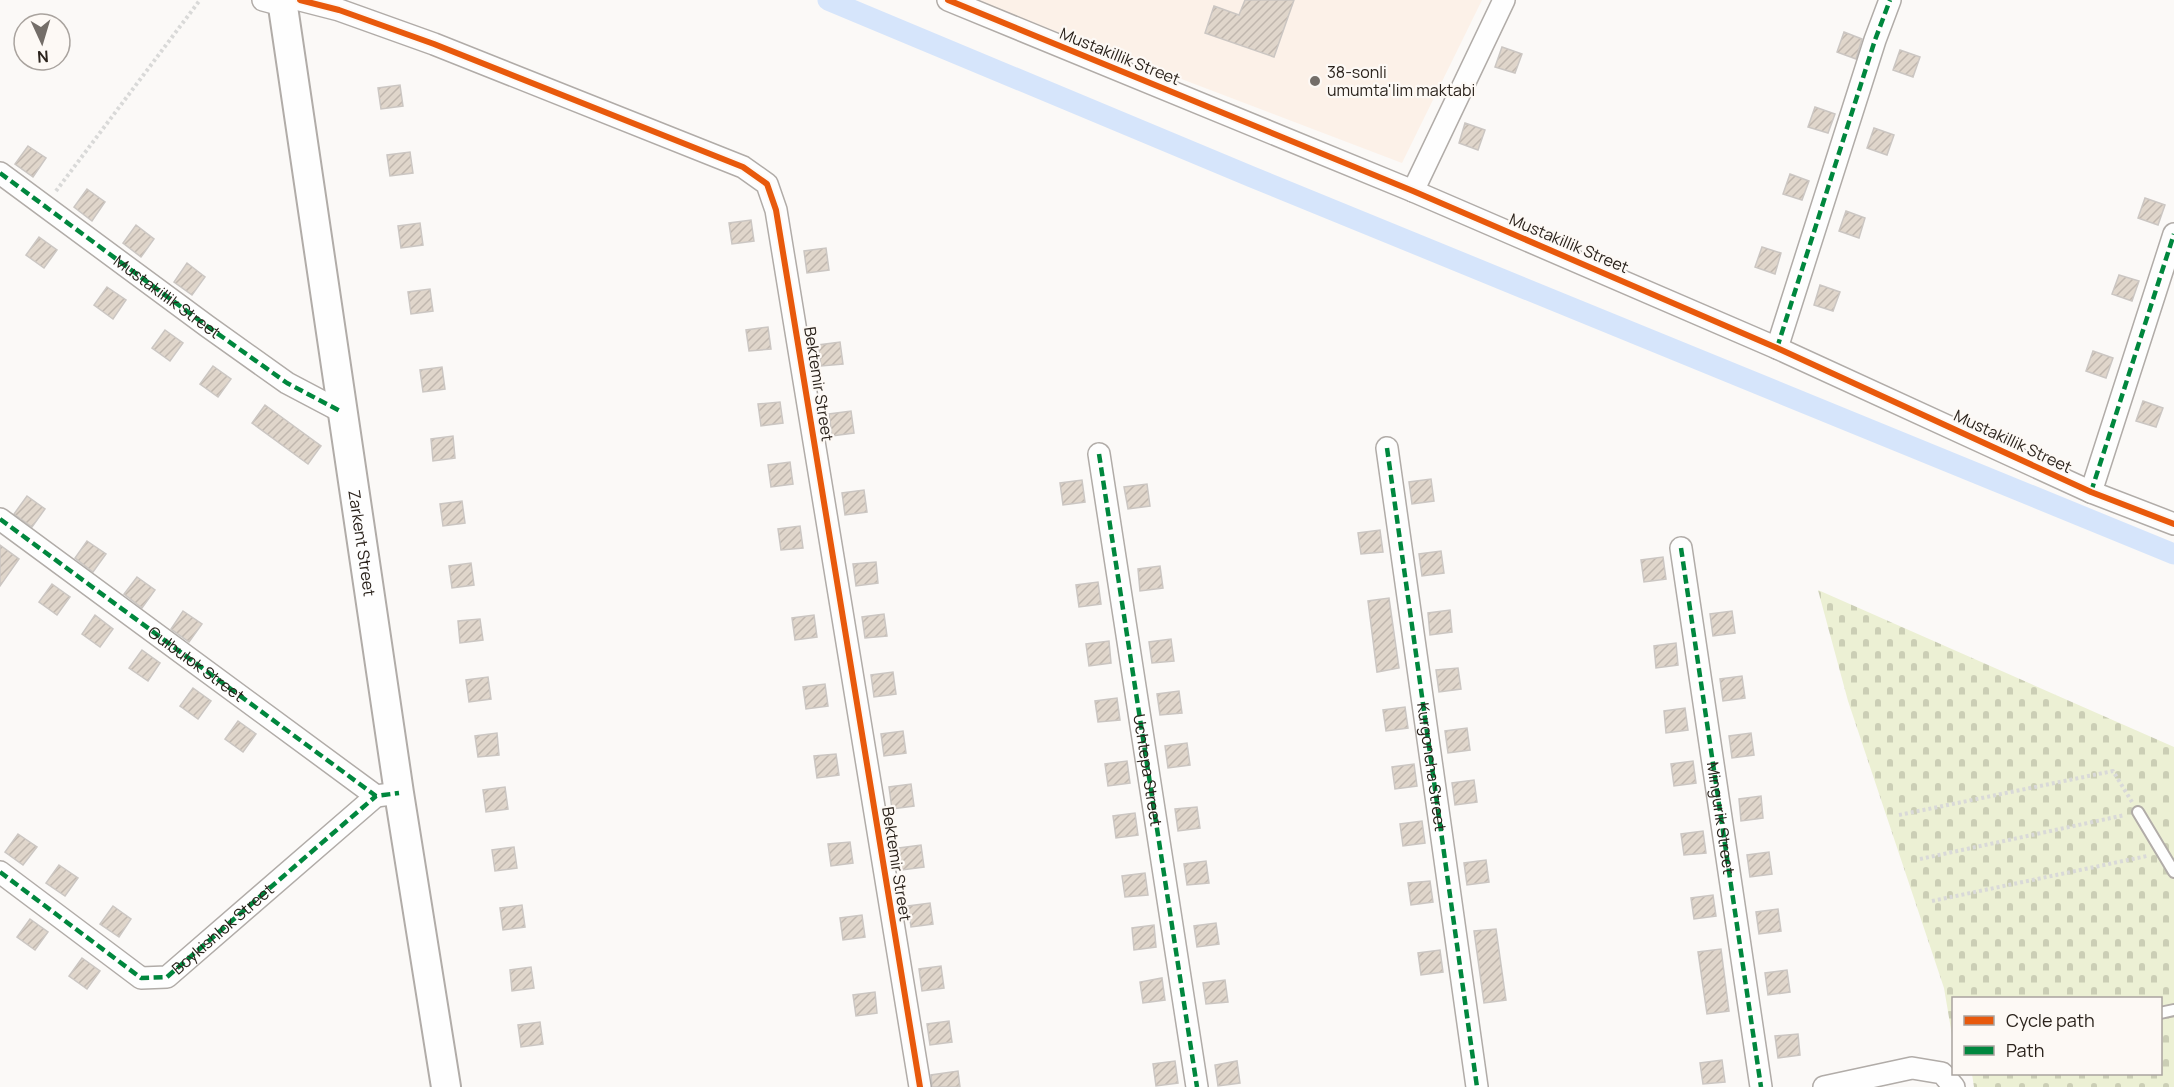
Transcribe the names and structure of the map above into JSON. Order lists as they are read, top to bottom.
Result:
{
  "streets": {
    "main road": ["Zarkent Street"],
    "street": [
      "Mustakillik Street",
      "Bektemir Street",
      "Gulbulok Street",
      "Kurgoncha Street",
      "Uchtepa Street",
      "Mingurik Street",
      "Boykishlok Street"
    ]
  },
  "crossings": [
    ["Mustakillik Street", "Zarkent Street"],
    ["Bektemir Street", "Zarkent Street"],
    ["Zarkent Street", "Gulbulok Street"],
    ["Zarkent Street", "Boykishlok Street"],
    ["Gulbulok Street", "Boykishlok Street"]
  ],
  "places": ["38-sonli umumta'lim maktabi"],
  "legend": ["Cycle path", "Path"],
  "north": "bottom"
}
